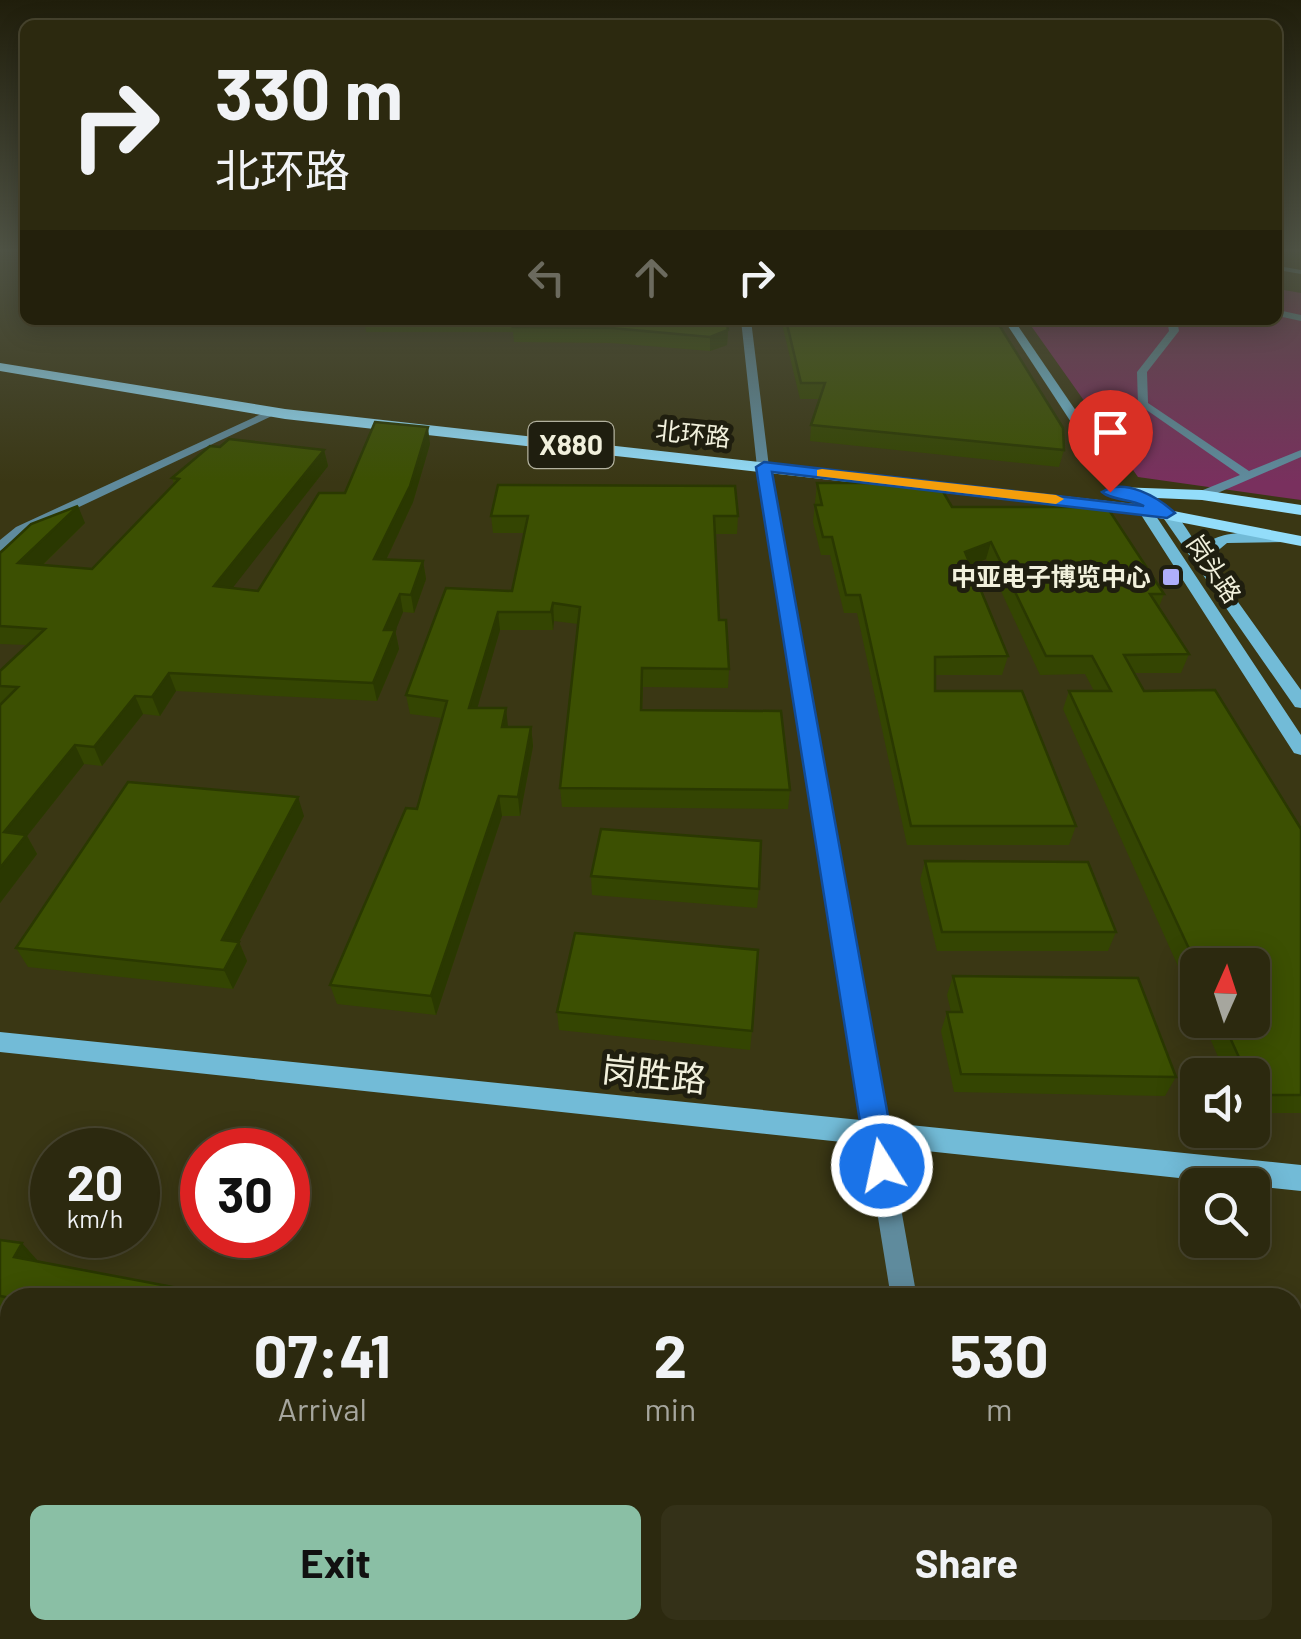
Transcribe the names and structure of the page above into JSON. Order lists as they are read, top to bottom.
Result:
{
  "streets": {
    "main road": ["北环路", "X880"],
    "street": ["岗头路", "岗胜路"]
  },
  "crossings": [
    ["北环路", "X880"],
    ["北环路", "岗头路"],
    ["X880", "岗头路"]
  ],
  "places": {
    "transit": ["中亚电子博览中心"]
  },
  "north": "top",
  "page": {
    "turn": ["330 m", "北环路"],
    "speed": "20 km/h",
    "limit": "30",
    "eta": [
      "07:41",
      "Arrival",
      "2",
      "min",
      "530",
      "m"
    ],
    "buttons": ["Exit", "Share"]
  }
}
